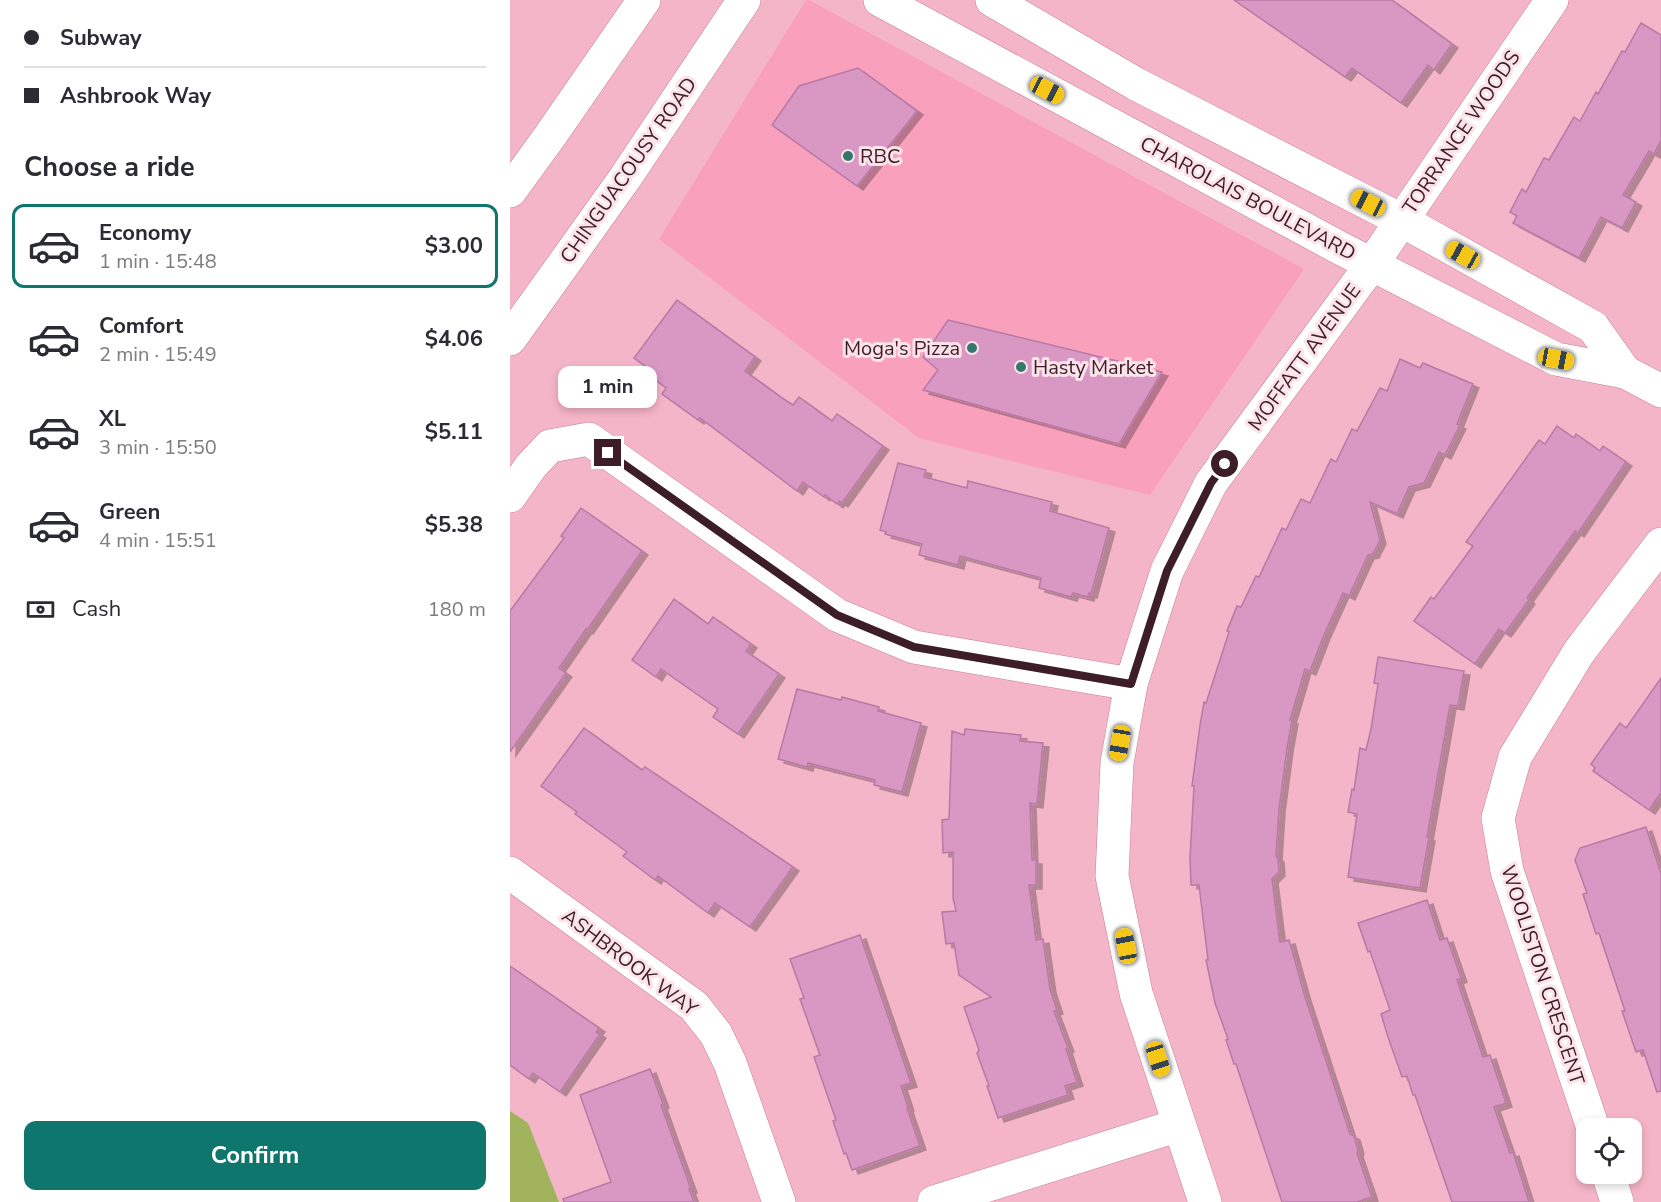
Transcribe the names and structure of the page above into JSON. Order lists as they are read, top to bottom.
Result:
{
  "streets": {
    "street": [
      "TORRANCE WOODS",
      "CHINGUACOUSY ROAD",
      "CHAROLAIS BOULEVARD",
      "MOFFATT AVENUE",
      "ASHBROOK WAY",
      "WOOLISTON CRESCENT"
    ]
  },
  "crossings": [
    ["TORRANCE WOODS", "CHAROLAIS BOULEVARD"],
    ["TORRANCE WOODS", "MOFFATT AVENUE"],
    ["CHAROLAIS BOULEVARD", "MOFFATT AVENUE"]
  ],
  "places": ["RBC", "Moga's Pizza", "Hasty Market"],
  "page": {
    "banner": ["Subway", "Ashbrook Way"],
    "heading": "Choose a ride",
    "list": [
      {
        "name": "Economy",
        "note": "1 min · 15:48",
        "value": "$3.00"
      },
      {
        "name": "Comfort",
        "note": "2 min · 15:49",
        "value": "$4.06"
      },
      {
        "name": "XL",
        "note": "3 min · 15:50",
        "value": "$5.11"
      },
      {
        "name": "Green",
        "note": "4 min · 15:51",
        "value": "$5.38"
      }
    ],
    "bubble": "1 min",
    "pay": ["Cash", "180 m"],
    "buttons": "Confirm"
  }
}
